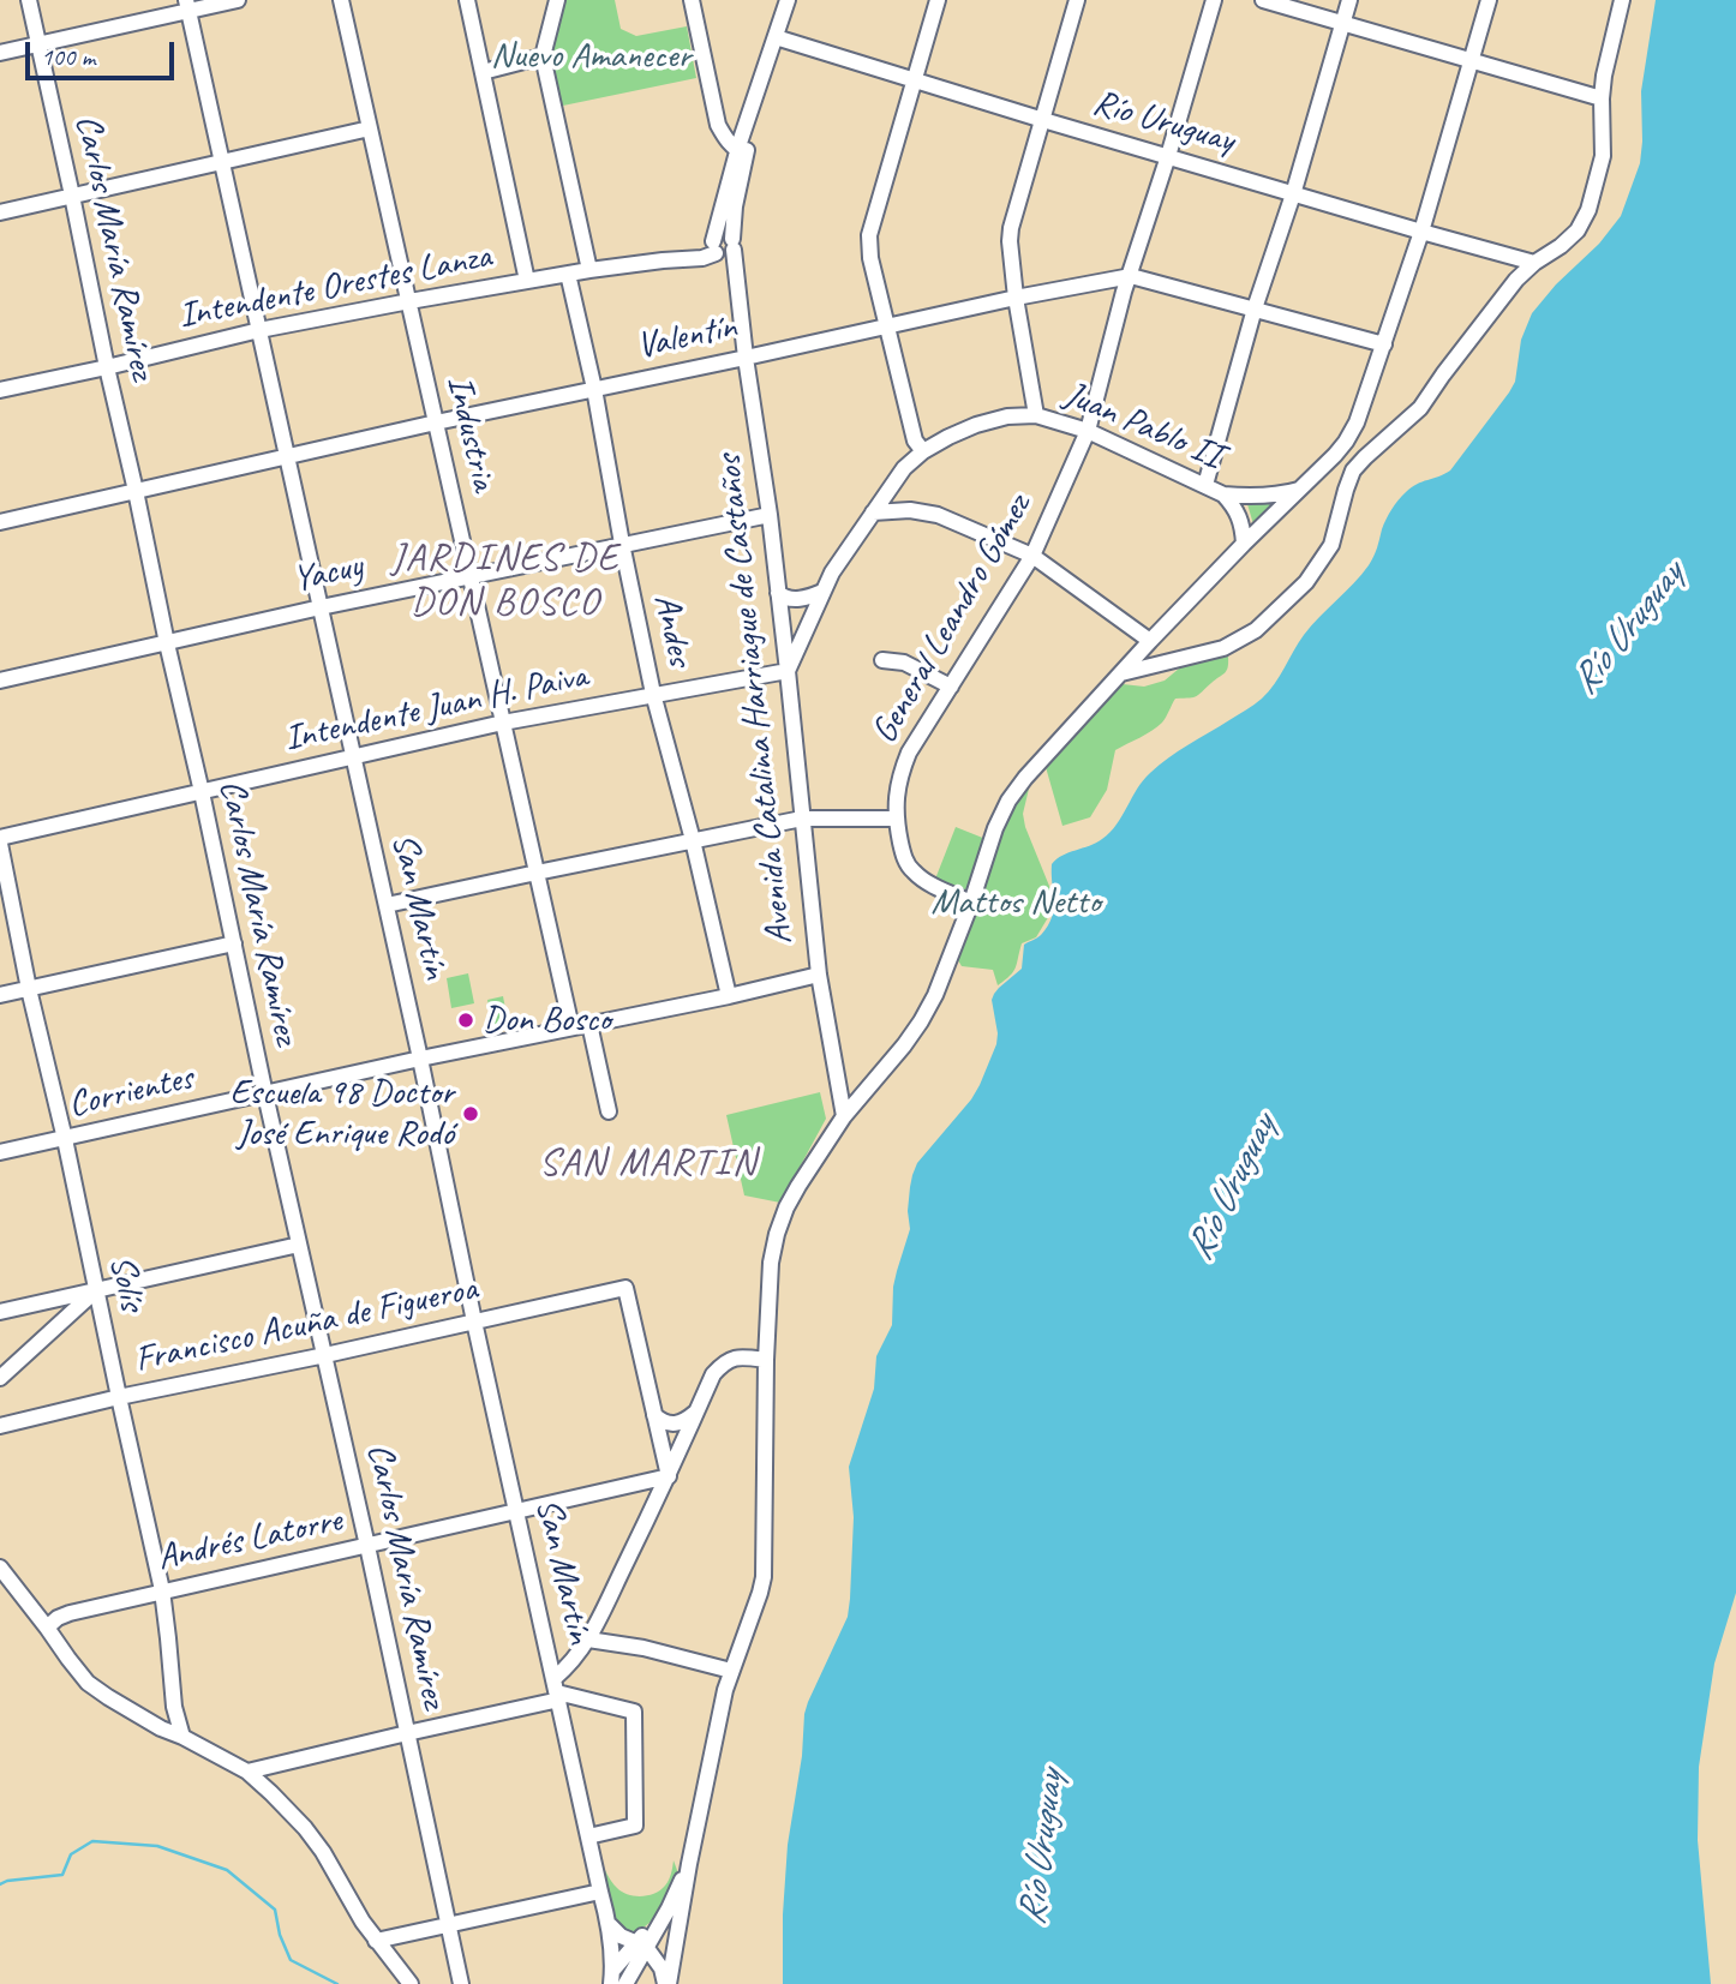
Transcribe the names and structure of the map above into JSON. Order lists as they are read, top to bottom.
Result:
{
  "streets": {
    "street": [
      "Río Uruguay",
      "Carlos María Ramírez",
      "Intendente Orestes Lanza",
      "Valentín",
      "Juan Pablo II",
      "Industria",
      "Yacuy",
      "General Leandro Gómez",
      "Andes",
      "Avenida Catalina Harriague de Castaños",
      "Intendente Juan H. Paiva",
      "San Martín",
      "Corrientes",
      "Solís",
      "Francisco Acuña de Figueroa",
      "Andrés Latorre"
    ]
  },
  "crossings": [
    ["Río Uruguay", "General Leandro Gómez"],
    ["Río Uruguay", "Avenida Catalina Harriague de Castaños"],
    ["Carlos María Ramírez", "Intendente Orestes Lanza"],
    ["Carlos María Ramírez", "Valentín"],
    ["Carlos María Ramírez", "Yacuy"],
    ["Carlos María Ramírez", "Intendente Juan H. Paiva"],
    ["Carlos María Ramírez", "Corrientes"],
    ["Carlos María Ramírez", "Francisco Acuña de Figueroa"],
    ["Carlos María Ramírez", "Andrés Latorre"],
    ["Intendente Orestes Lanza", "Industria"],
    ["Intendente Orestes Lanza", "Andes"],
    ["Intendente Orestes Lanza", "Avenida Catalina Harriague de Castaños"],
    ["Intendente Orestes Lanza", "San Martín"],
    ["Valentín", "Industria"],
    ["Valentín", "General Leandro Gómez"],
    ["Valentín", "Andes"],
    ["Valentín", "Avenida Catalina Harriague de Castaños"],
    ["Valentín", "San Martín"],
    ["Juan Pablo II", "General Leandro Gómez"],
    ["Juan Pablo II", "Avenida Catalina Harriague de Castaños"],
    ["Juan Pablo II", "Intendente Juan H. Paiva"],
    ["Industria", "Yacuy"],
    ["Industria", "Intendente Juan H. Paiva"],
    ["Industria", "Corrientes"],
    ["Yacuy", "Andes"],
    ["Yacuy", "Avenida Catalina Harriague de Castaños"],
    ["Yacuy", "San Martín"],
    ["Andes", "Intendente Juan H. Paiva"],
    ["Andes", "Corrientes"],
    ["Avenida Catalina Harriague de Castaños", "Intendente Juan H. Paiva"],
    ["Avenida Catalina Harriague de Castaños", "Corrientes"],
    ["Intendente Juan H. Paiva", "San Martín"],
    ["Intendente Juan H. Paiva", "Solís"],
    ["San Martín", "Corrientes"],
    ["San Martín", "Francisco Acuña de Figueroa"],
    ["San Martín", "Andrés Latorre"],
    ["Corrientes", "Solís"],
    ["Solís", "Francisco Acuña de Figueroa"],
    ["Solís", "Andrés Latorre"]
  ],
  "districts": ["JARDINES DE DON BOSCO", "SAN MARTIN"],
  "water": ["Río Uruguay"],
  "parks": ["Nuevo Amanecer", "Mattos Netto"],
  "places": ["Don Bosco", "Escuela 98 Doctor José Enrique Rodó"],
  "scale_bar": "100 m"
}
